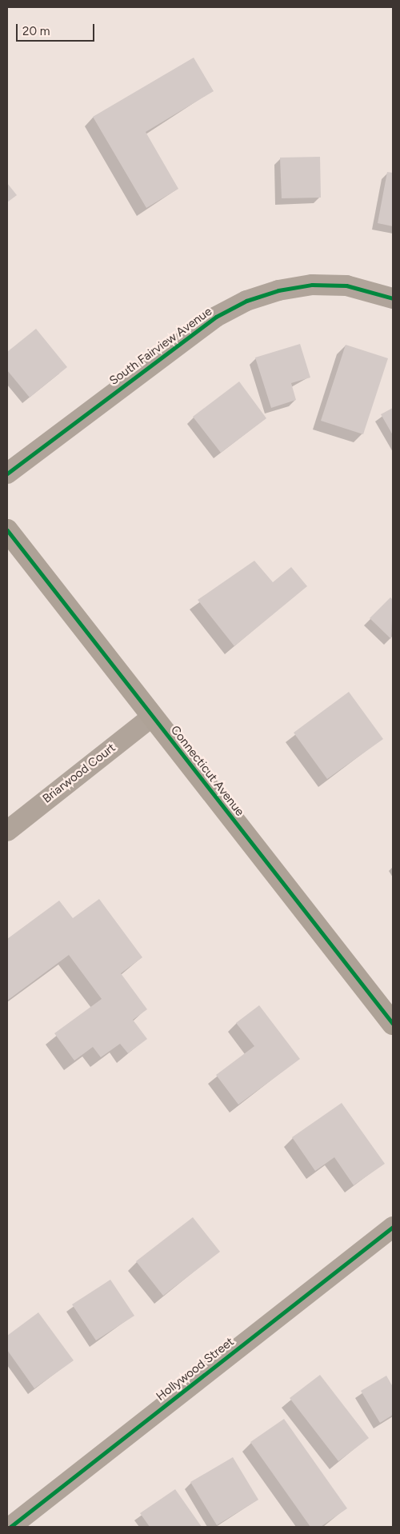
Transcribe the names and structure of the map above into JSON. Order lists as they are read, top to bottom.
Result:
{
  "streets": {
    "street": [
      "South Fairview Avenue",
      "Connecticut Avenue",
      "Briarwood Court",
      "Hollywood Street"
    ]
  },
  "crossings": [
    ["Connecticut Avenue", "Briarwood Court"]
  ],
  "scale_bar": "20 m"
}
